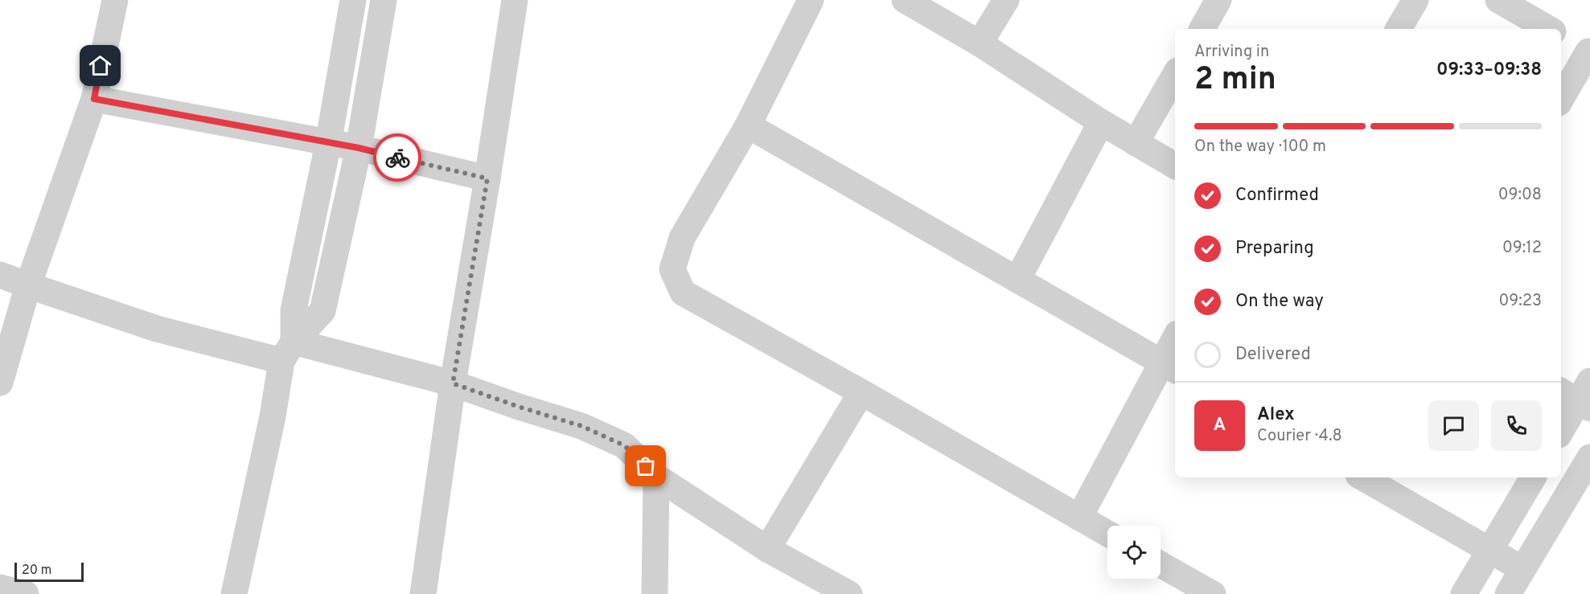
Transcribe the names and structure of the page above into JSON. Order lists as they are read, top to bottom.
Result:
{
  "scale_bar": "20 m",
  "page": {
    "heading": ["2 min", "Arriving in", "09:33–09:38"],
    "panel": ["Alex", "Courier · 4.8"],
    "bar": "On the way · 100 m",
    "list": [
      ["Confirmed", "09:08"],
      ["Preparing", "09:12"],
      ["On the way", "09:23"],
      "Delivered"
    ],
    "round": "A",
    "scale": "20 m"
  }
}
